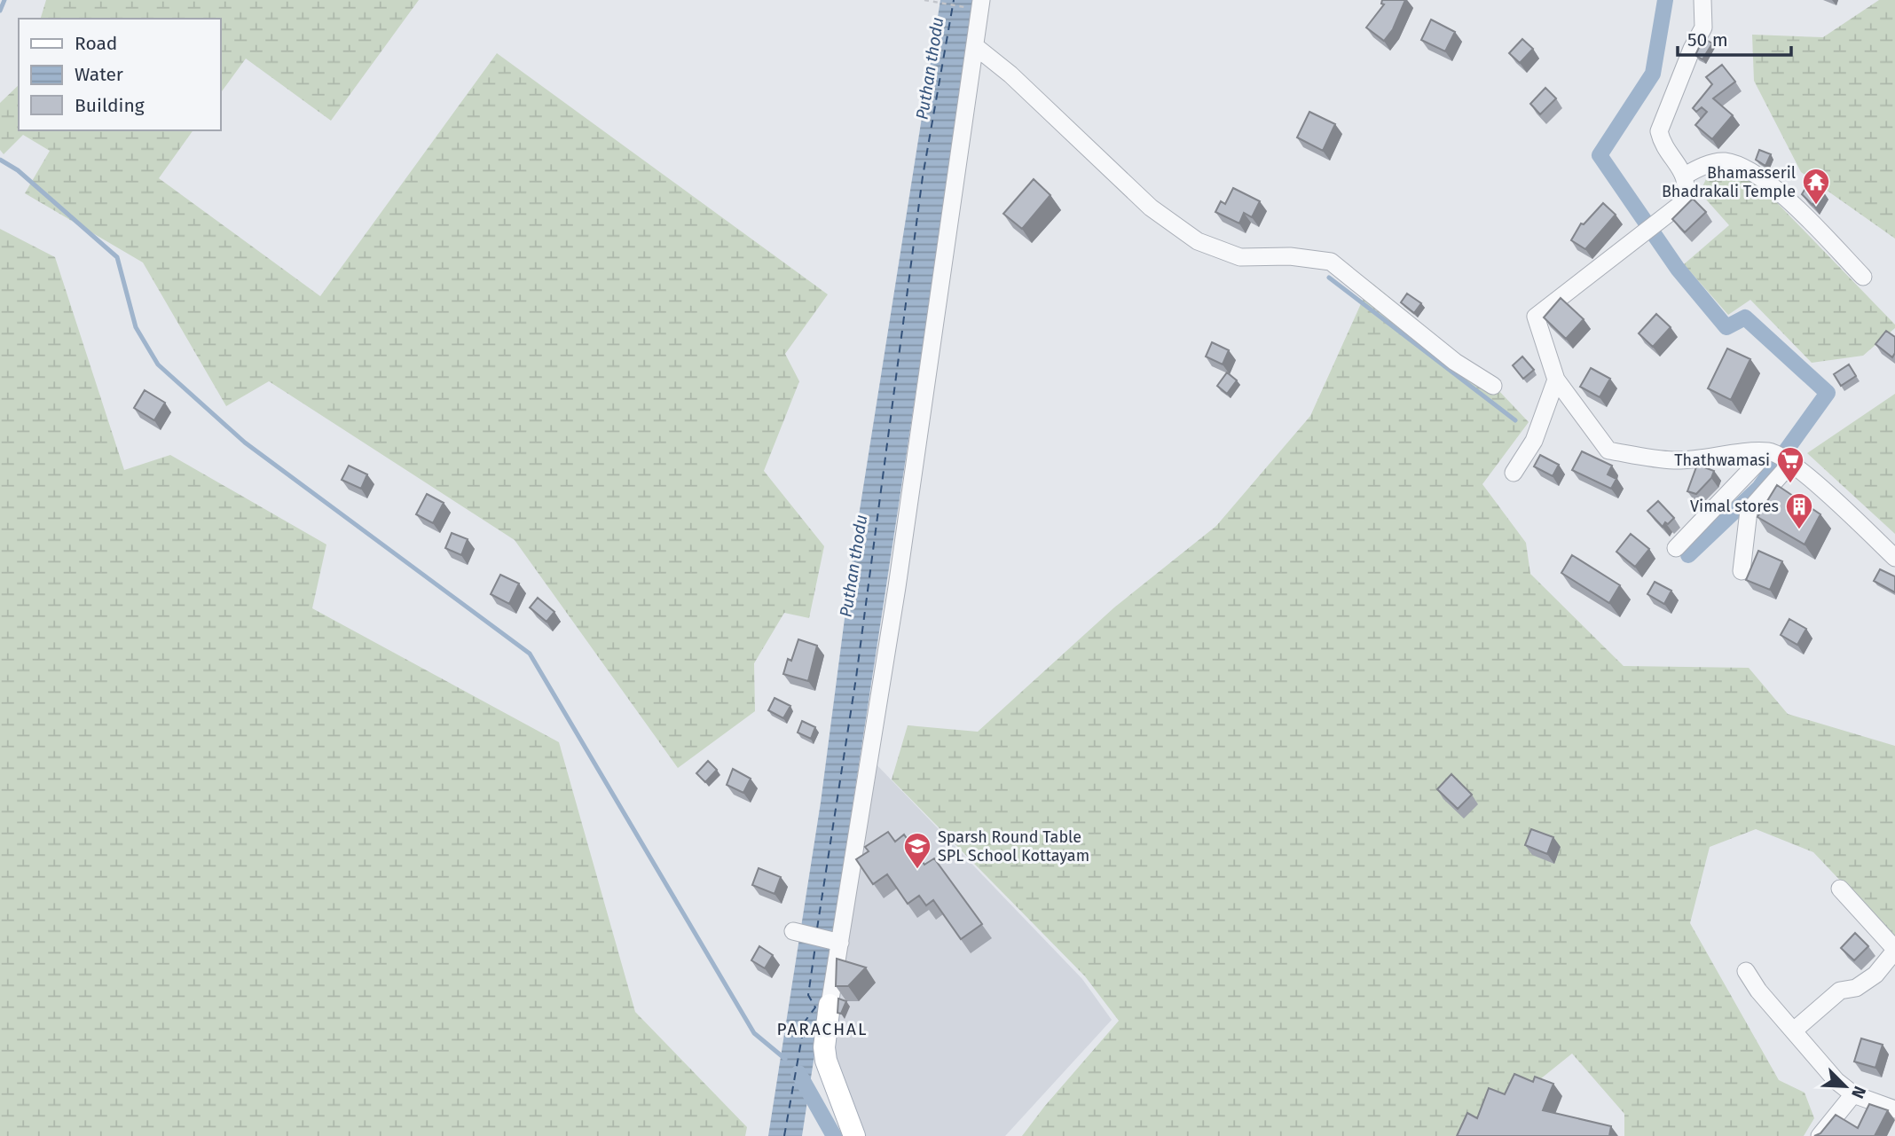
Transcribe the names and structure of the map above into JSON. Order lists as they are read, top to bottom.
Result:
{
  "districts": ["PARACHAL"],
  "water": ["Puthan thodu"],
  "places": {
    "temple": ["Bhamasseril Bhadrakali Temple"],
    "supermarket": ["Thathwamasi"],
    "building": ["Vimal stores"],
    "school or university": ["Sparsh Round Table SPL School Kottayam"]
  },
  "legend": ["Road", "Water", "Building"],
  "scale_bar": "50 m",
  "north": "bottom right"
}
